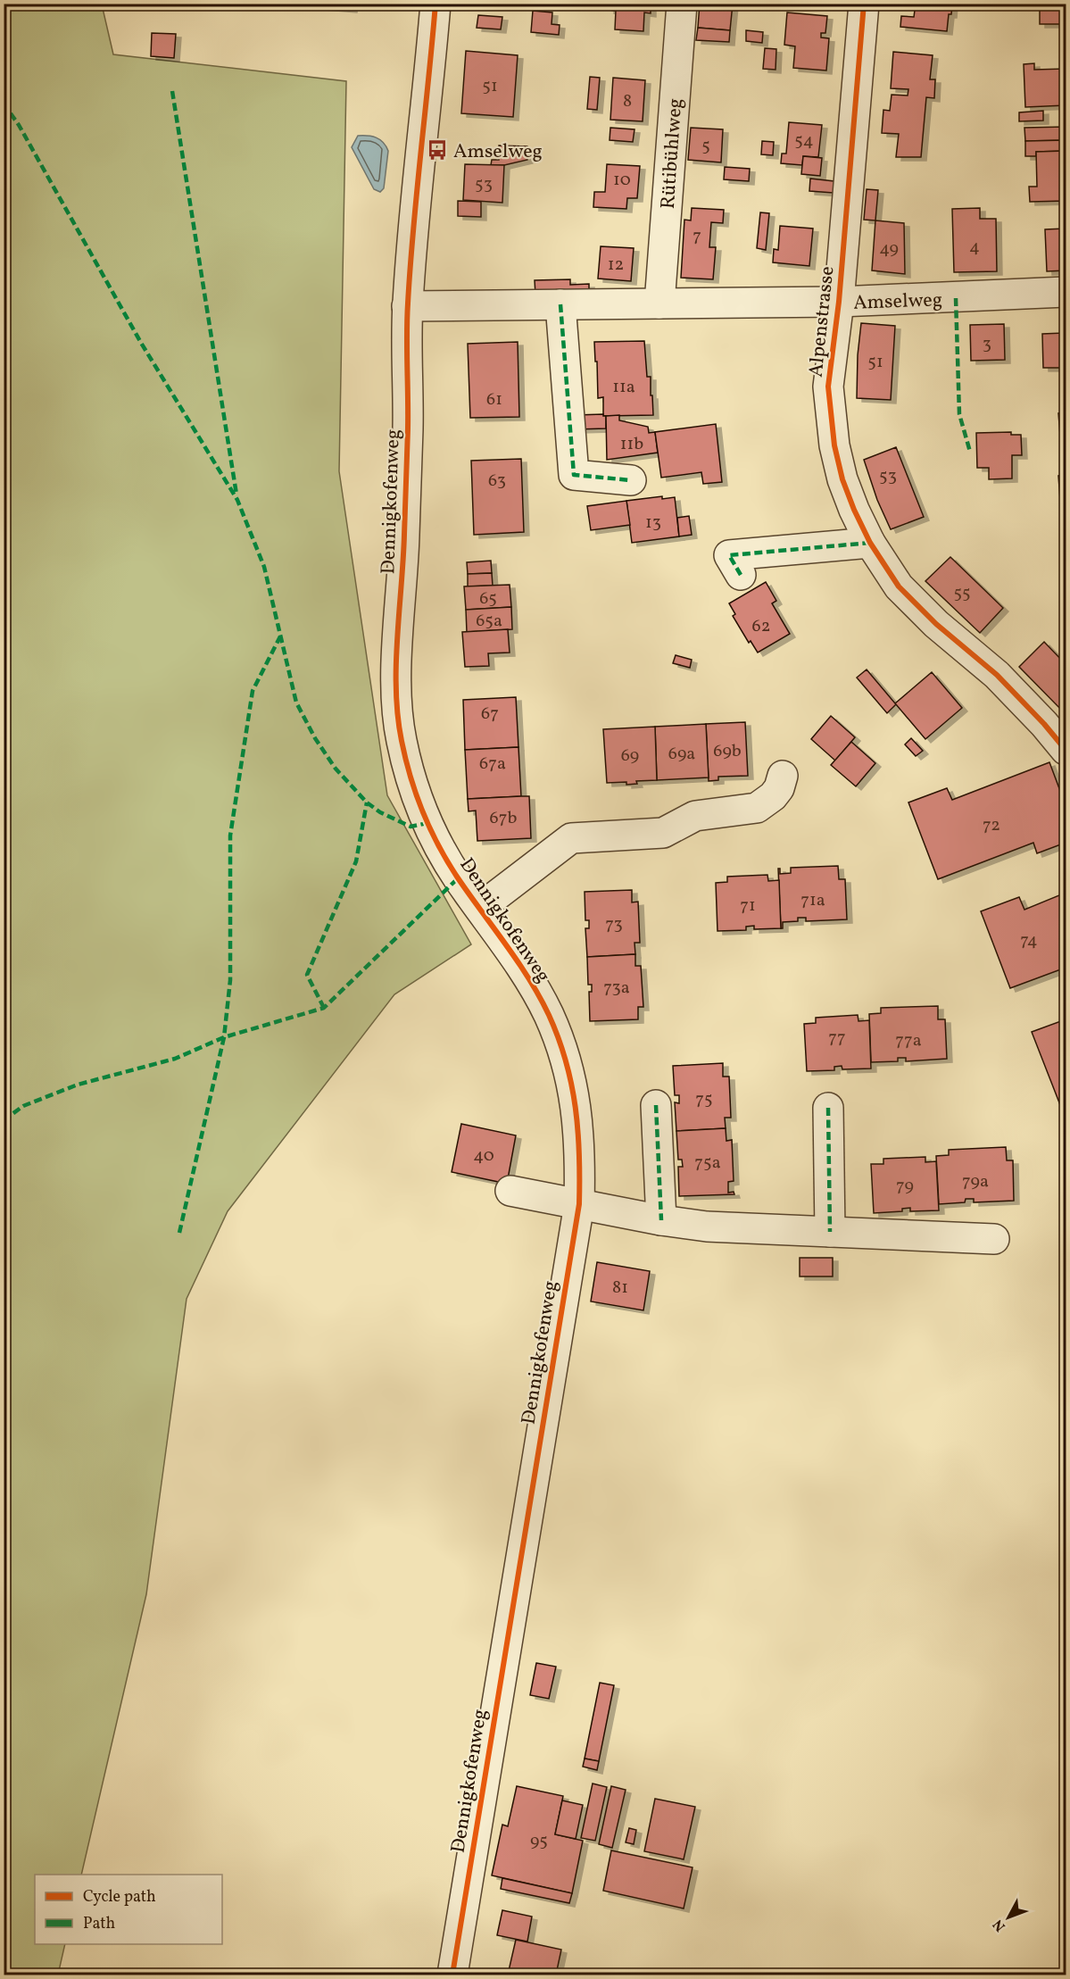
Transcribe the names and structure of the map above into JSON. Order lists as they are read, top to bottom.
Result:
{
  "streets": {
    "street": [
      "Rütibühlweg",
      "Amselweg",
      "Alpenstrasse",
      "Dennigkofenweg"
    ]
  },
  "crossings": [
    ["Rütibühlweg", "Amselweg"],
    ["Amselweg", "Alpenstrasse"],
    ["Amselweg", "Dennigkofenweg"]
  ],
  "places": {
    "bus stop": ["Amselweg"]
  },
  "house_numbers": [
    "51",
    "8",
    "54",
    "5",
    "10",
    "53",
    "7",
    "4",
    "49",
    "12",
    "3",
    "51",
    "11a",
    "61",
    "11b",
    "53",
    "63",
    "13",
    "55",
    "65",
    "65a",
    "62",
    "67",
    "69b",
    "69a",
    "69",
    "67a",
    "67b",
    "72",
    "71a",
    "71",
    "73",
    "74",
    "73a",
    "77",
    "77a",
    "75",
    "40",
    "75a",
    "79a",
    "79",
    "81",
    "95"
  ],
  "legend": ["Cycle path", "Path"],
  "north": "bottom left"
}
